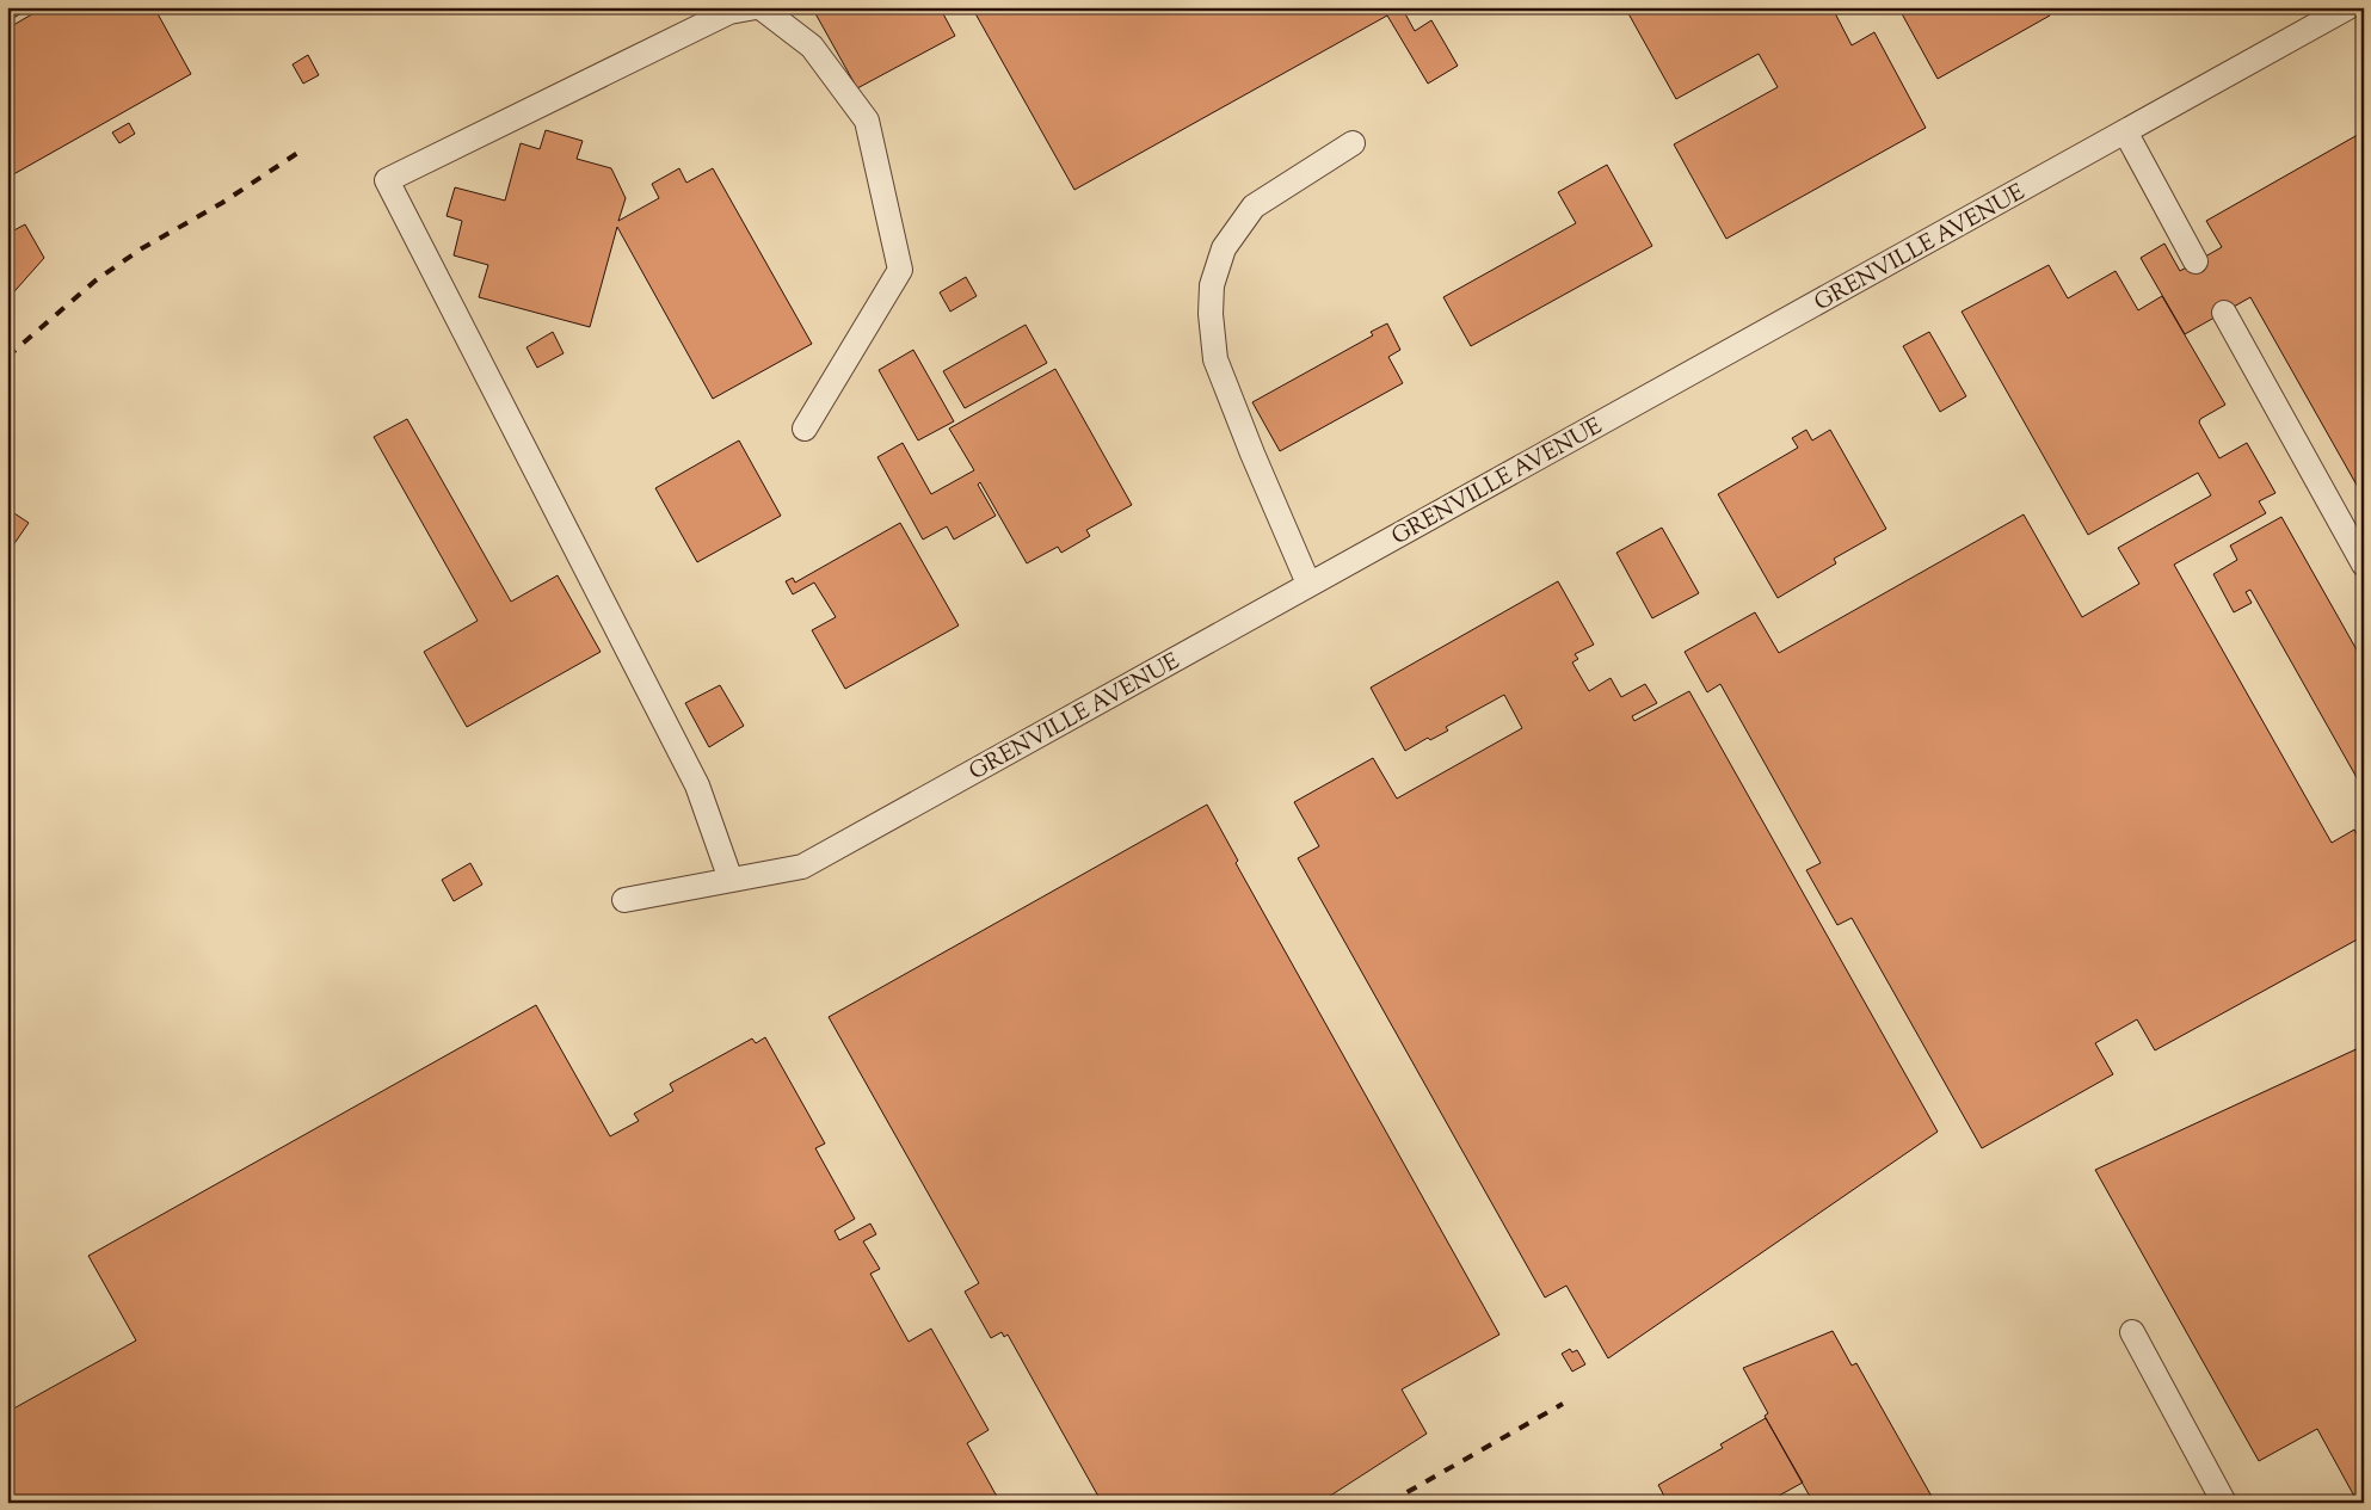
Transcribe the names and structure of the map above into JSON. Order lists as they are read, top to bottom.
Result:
{
  "streets": {
    "lane": ["GRENVILLE AVENUE"]
  }
}
